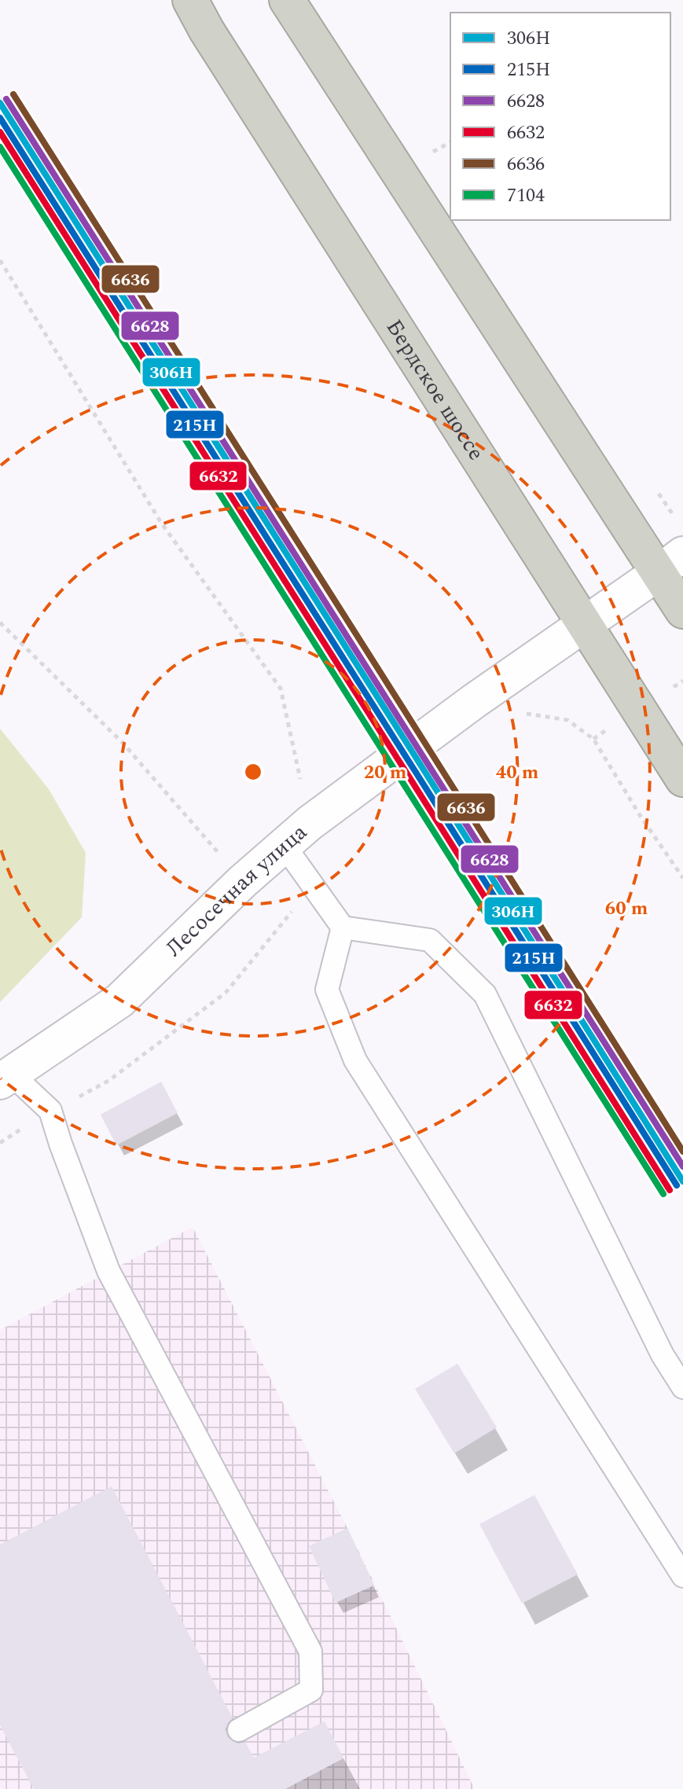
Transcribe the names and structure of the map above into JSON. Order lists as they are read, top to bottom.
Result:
{
  "streets": {
    "highway": ["Бердское шоссе"],
    "street": ["Лесосечная улица"]
  },
  "crossings": [
    ["Бердское шоссе", "Лесосечная улица"]
  ],
  "lines": [
    "transit line 6636",
    "transit line 6628",
    "transit line 306Н",
    "transit line 215Н",
    "transit line 6632",
    "transit line 7104"
  ],
  "legend": [
    "306Н",
    "215Н",
    "6628",
    "6632",
    "6636",
    "7104"
  ],
  "rings": ["20 m", "40 m", "60 m"]
}
